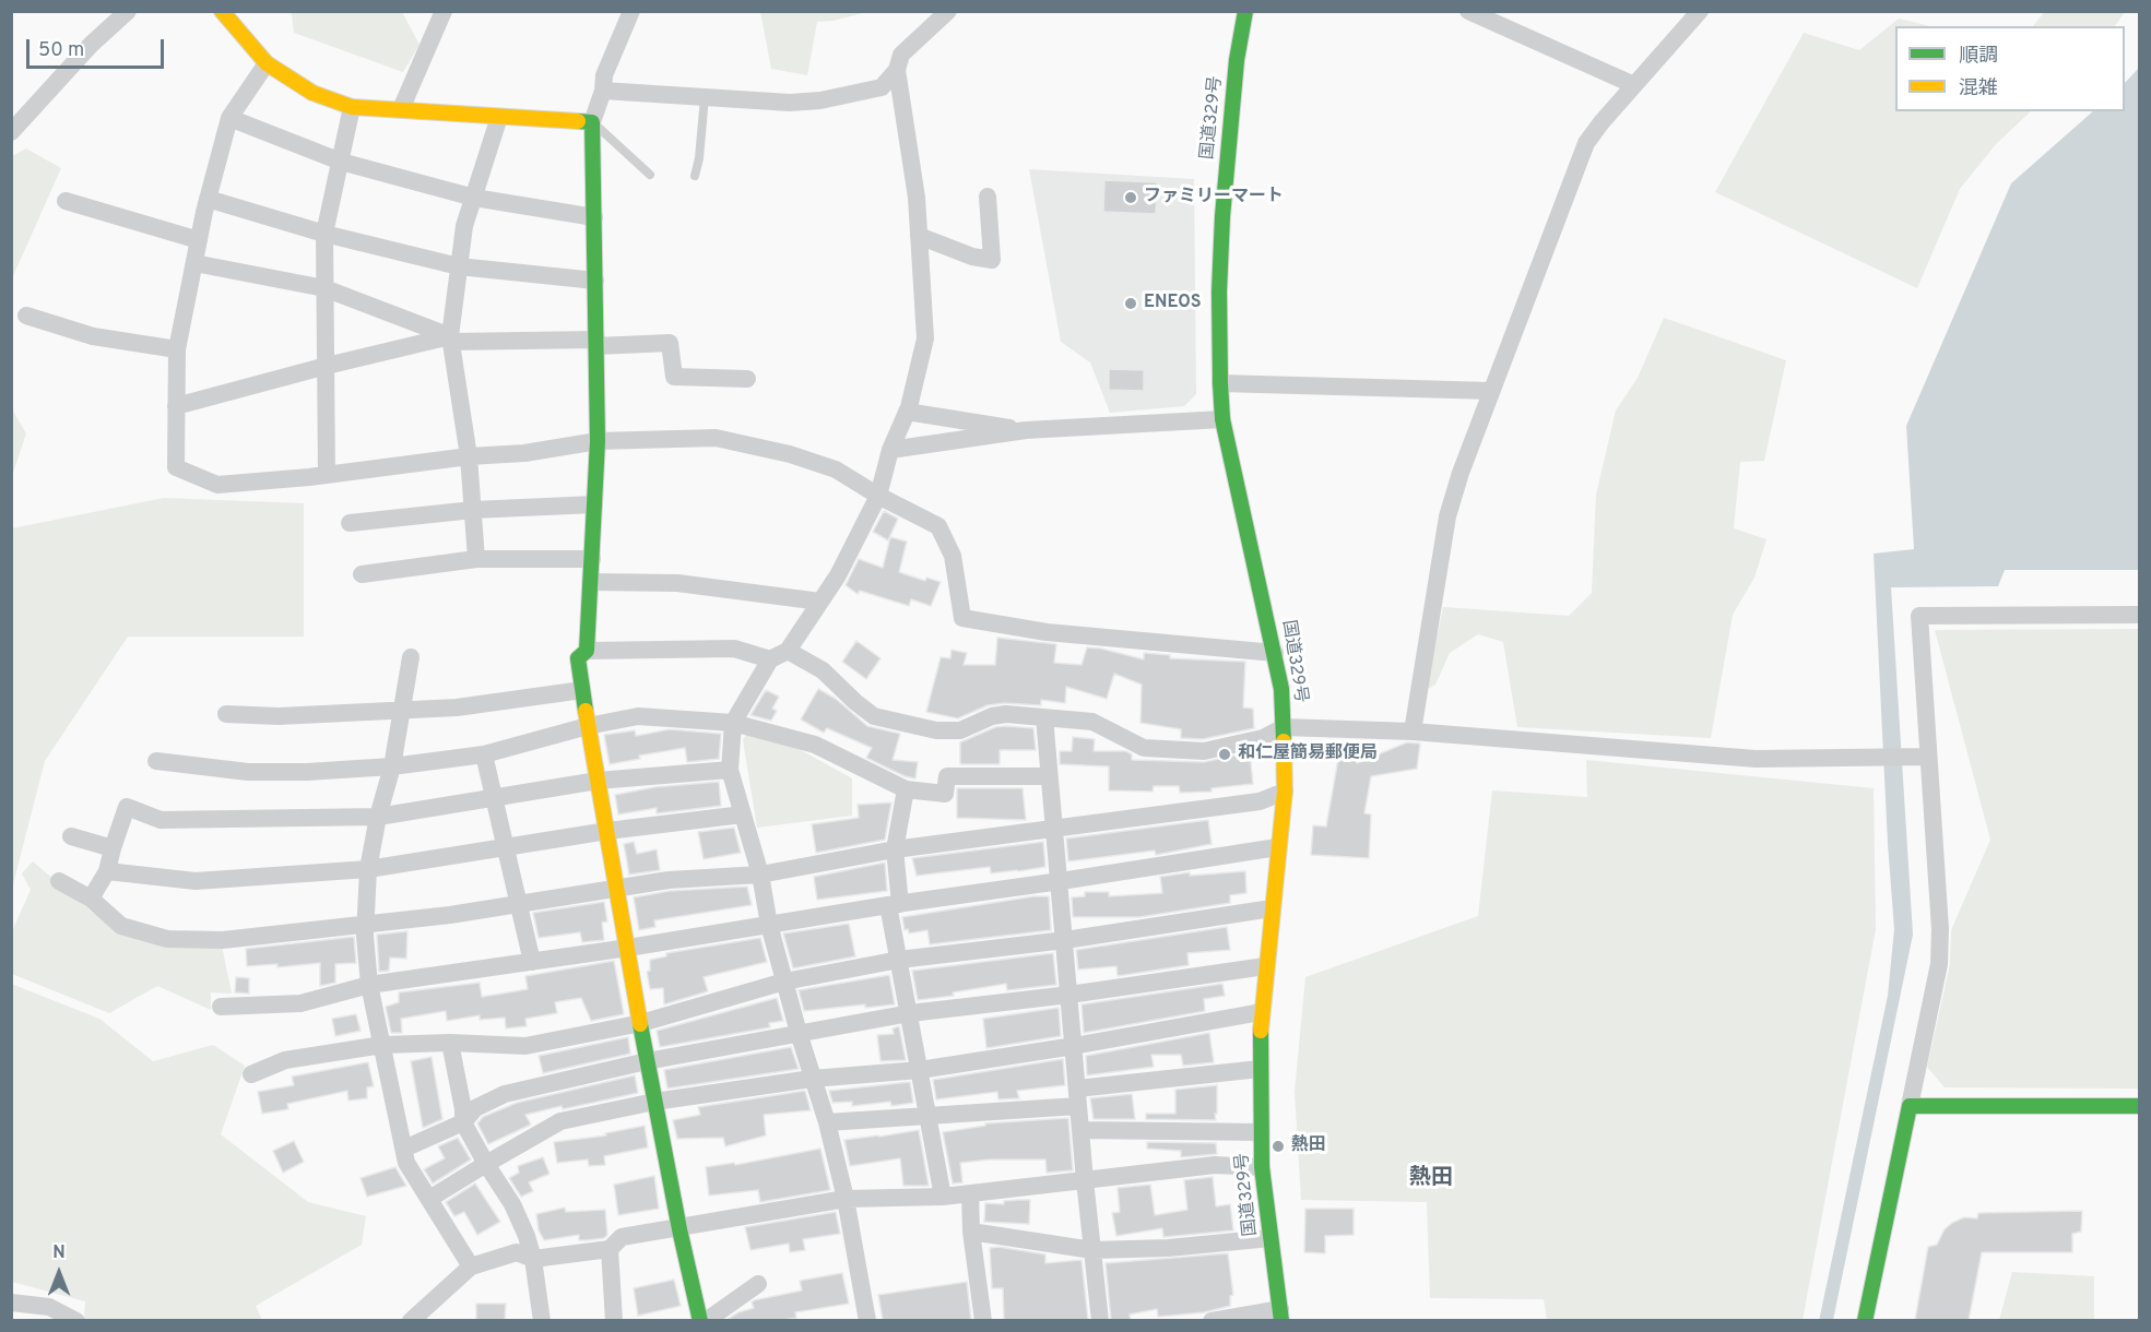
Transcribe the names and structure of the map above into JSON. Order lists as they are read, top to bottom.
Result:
{
  "streets": {
    "main road": ["国道329号"]
  },
  "districts": ["熱田"],
  "places": [
    "ファミリーマート",
    "ENEOS",
    "和仁屋簡易郵便局",
    "熱田"
  ],
  "legend": ["順調", "混雑"],
  "scale_bar": "50 m",
  "north": "top"
}
